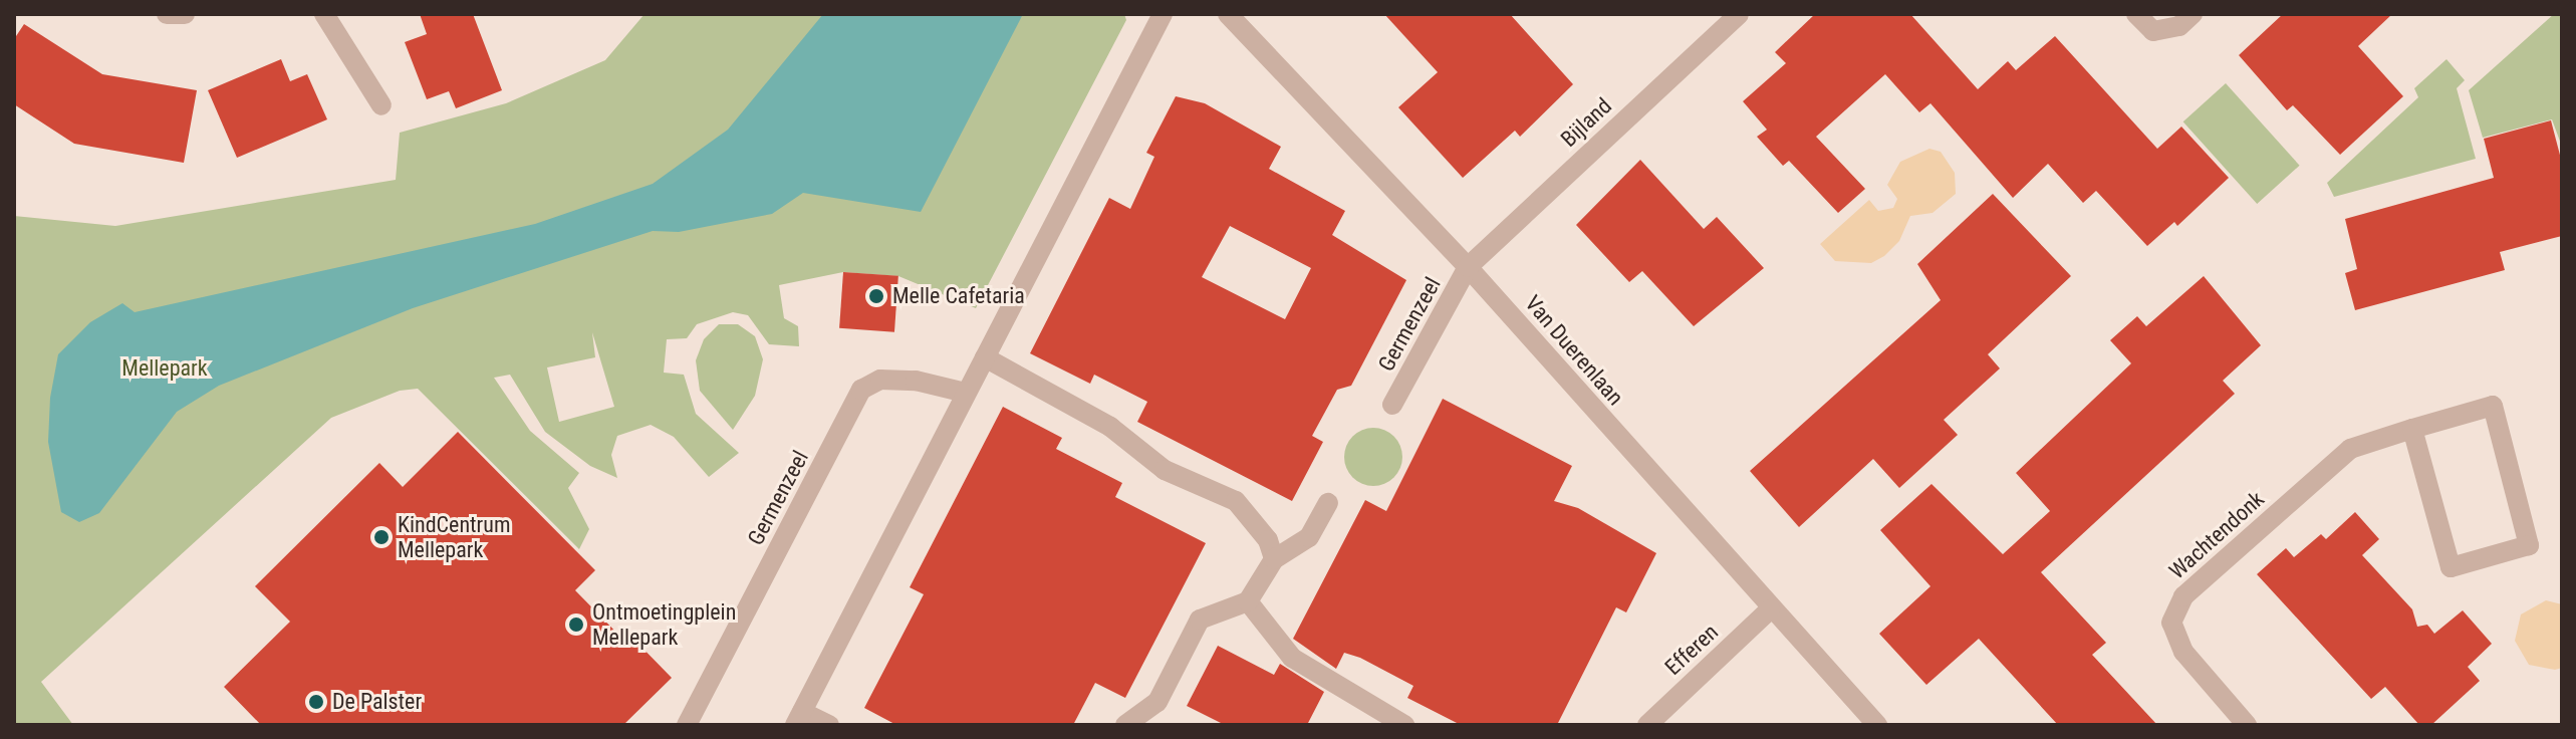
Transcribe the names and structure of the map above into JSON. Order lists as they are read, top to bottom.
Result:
{
  "streets": {
    "street": [
      "Bijland",
      "Germenzeel",
      "Van Duerenlaan",
      "Wachtendonk",
      "Efferen"
    ]
  },
  "crossings": [
    ["Bijland", "Germenzeel"],
    ["Bijland", "Van Duerenlaan"],
    ["Germenzeel", "Van Duerenlaan"],
    ["Van Duerenlaan", "Efferen"]
  ],
  "parks": ["Mellepark"],
  "places": [
    "Melle Cafetaria",
    "KindCentrum Mellepark",
    "Ontmoetingplein Mellepark",
    "De Palster"
  ]
}
